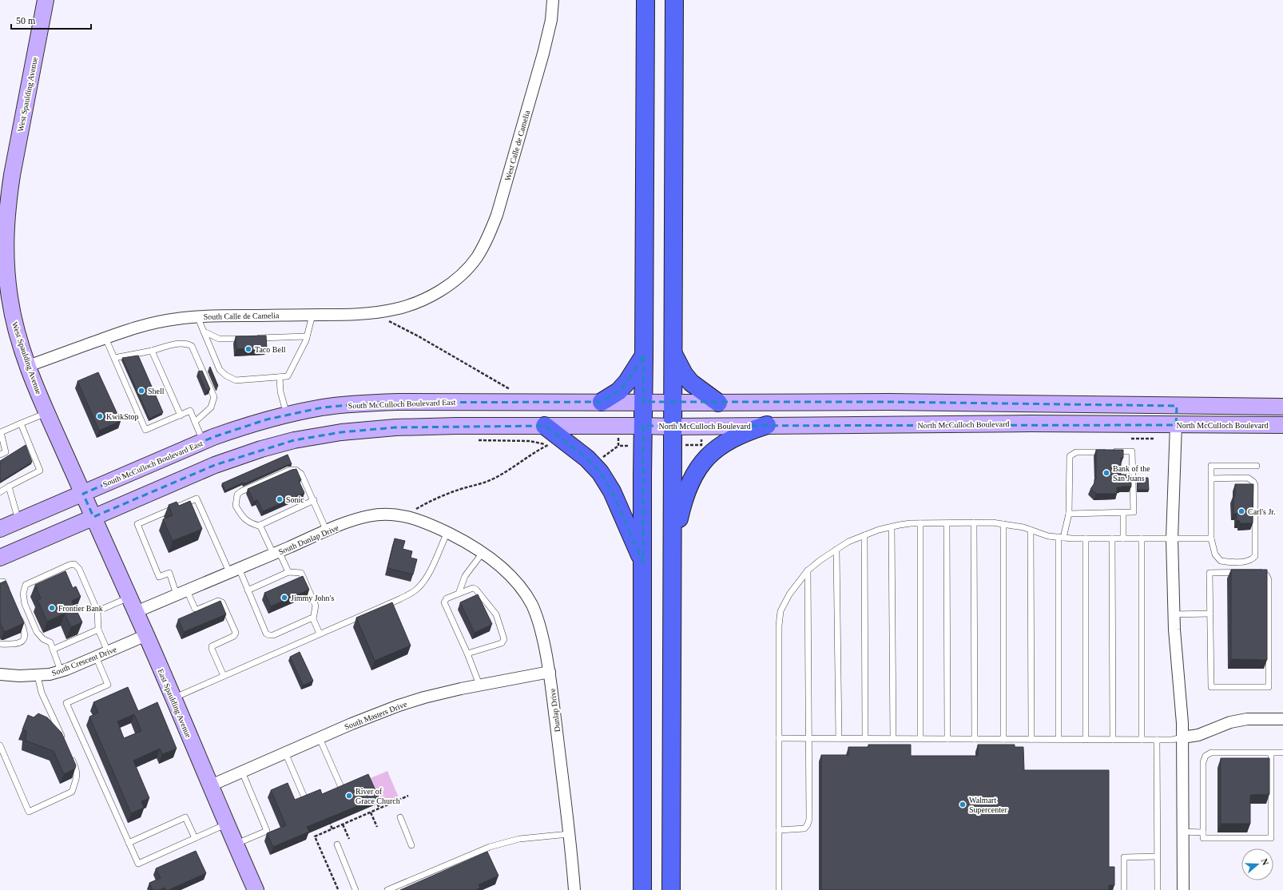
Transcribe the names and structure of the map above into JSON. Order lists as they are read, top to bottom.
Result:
{
  "streets": {
    "street": [
      "West Spaulding Avenue",
      "West Calle de Camelia",
      "South Calle de Camelia",
      "South McCulloch Boulevard East",
      "North McCulloch Boulevard",
      "South Dunlap Drive",
      "South Crescent Drive",
      "East Spaulding Avenue",
      "Dunlap Drive",
      "South Masters Drive"
    ]
  },
  "crossings": [
    ["West Spaulding Avenue", "South Calle de Camelia"],
    ["West Spaulding Avenue", "South McCulloch Boulevard East"],
    ["West Spaulding Avenue", "East Spaulding Avenue"],
    ["West Calle de Camelia", "South Calle de Camelia"],
    ["South Dunlap Drive", "East Spaulding Avenue"],
    ["South Dunlap Drive", "Dunlap Drive"],
    ["South Crescent Drive", "East Spaulding Avenue"],
    ["East Spaulding Avenue", "South Masters Drive"],
    ["Dunlap Drive", "South Masters Drive"]
  ],
  "places": [
    "Taco Bell",
    "Shell",
    "KwikStop",
    "Bank of the San Juans",
    "Sonic",
    "Carl's Jr.",
    "Jimmy John's",
    "Frontier Bank",
    "River of Grace Church",
    "Walmart Supercenter"
  ],
  "scale_bar": "50 m",
  "north": "right"
}
